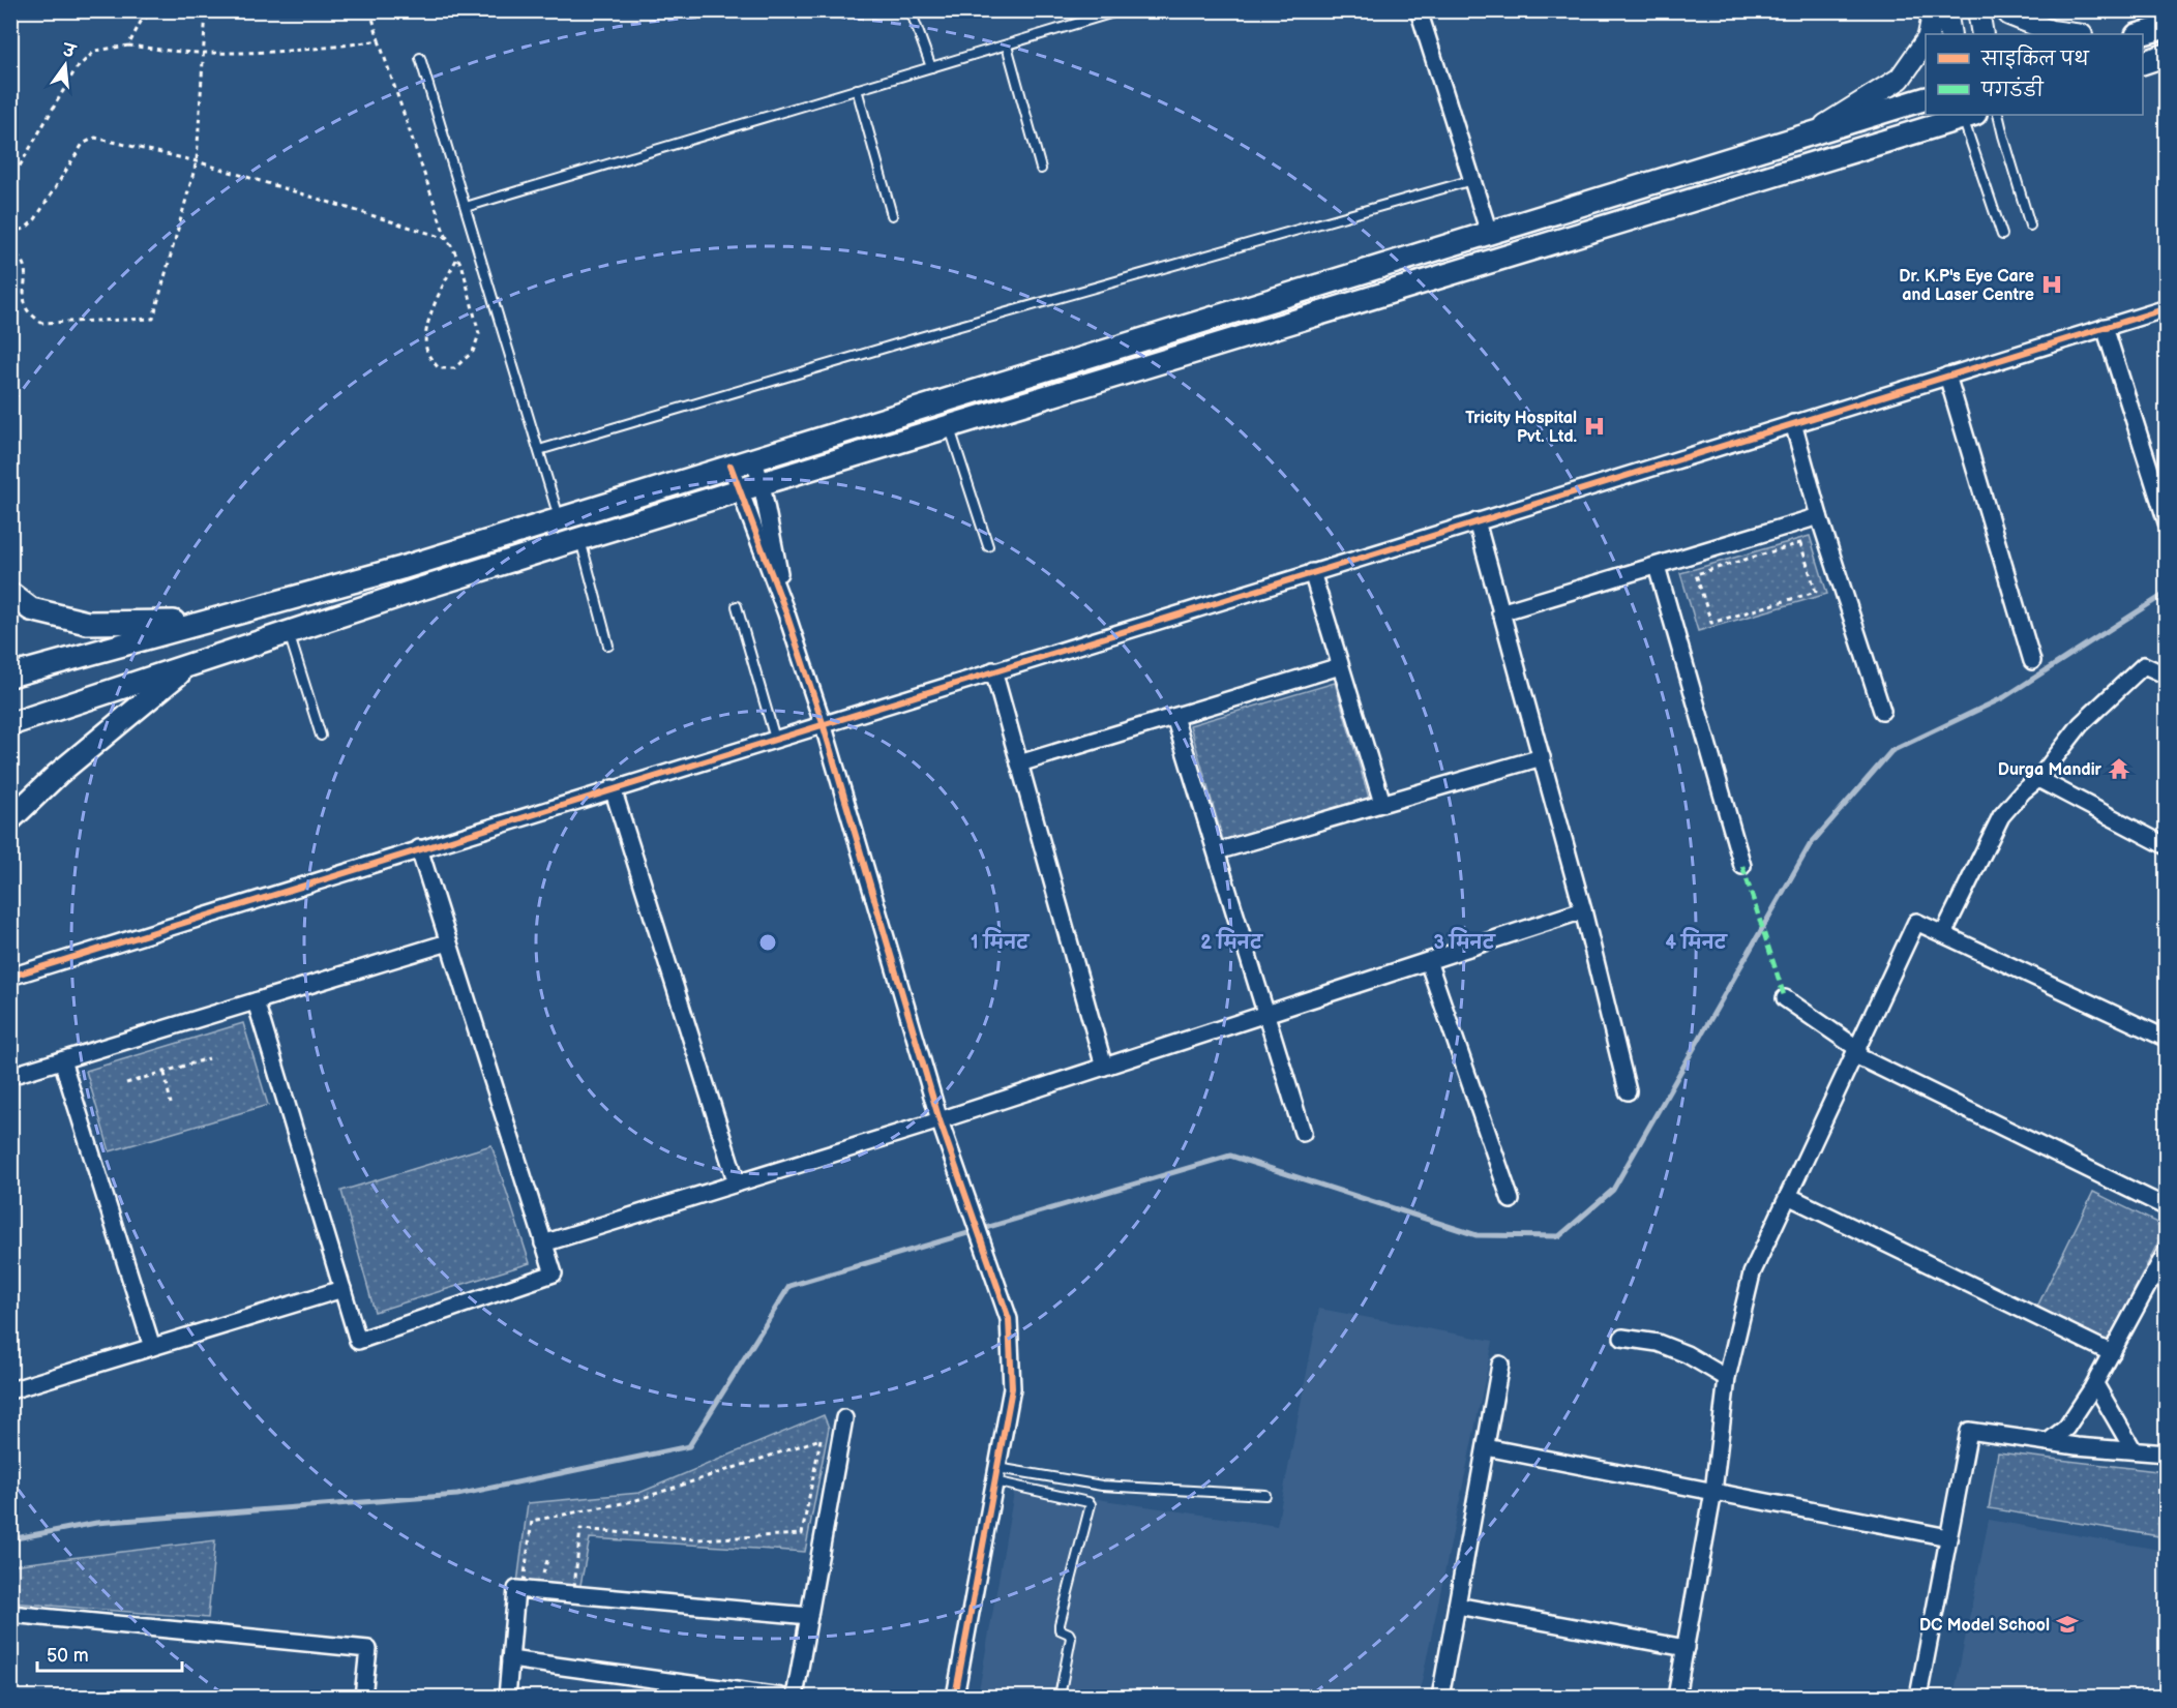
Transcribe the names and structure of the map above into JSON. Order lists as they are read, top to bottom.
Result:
{
  "places": {
    "hospital": ["Dr. K.P's Eye Care and Laser Centre", "Tricity Hospital Pvt. Ltd."],
    "temple": ["Durga Mandir"],
    "school or university": ["DC Model School"]
  },
  "legend": ["साइकिल पथ", "पगडंडी"],
  "scale_bar": "50 m",
  "north": "top",
  "rings": [
    "1 मिनट",
    "2 मिनट",
    "3 मिनट",
    "4 मिनट"
  ]
}
